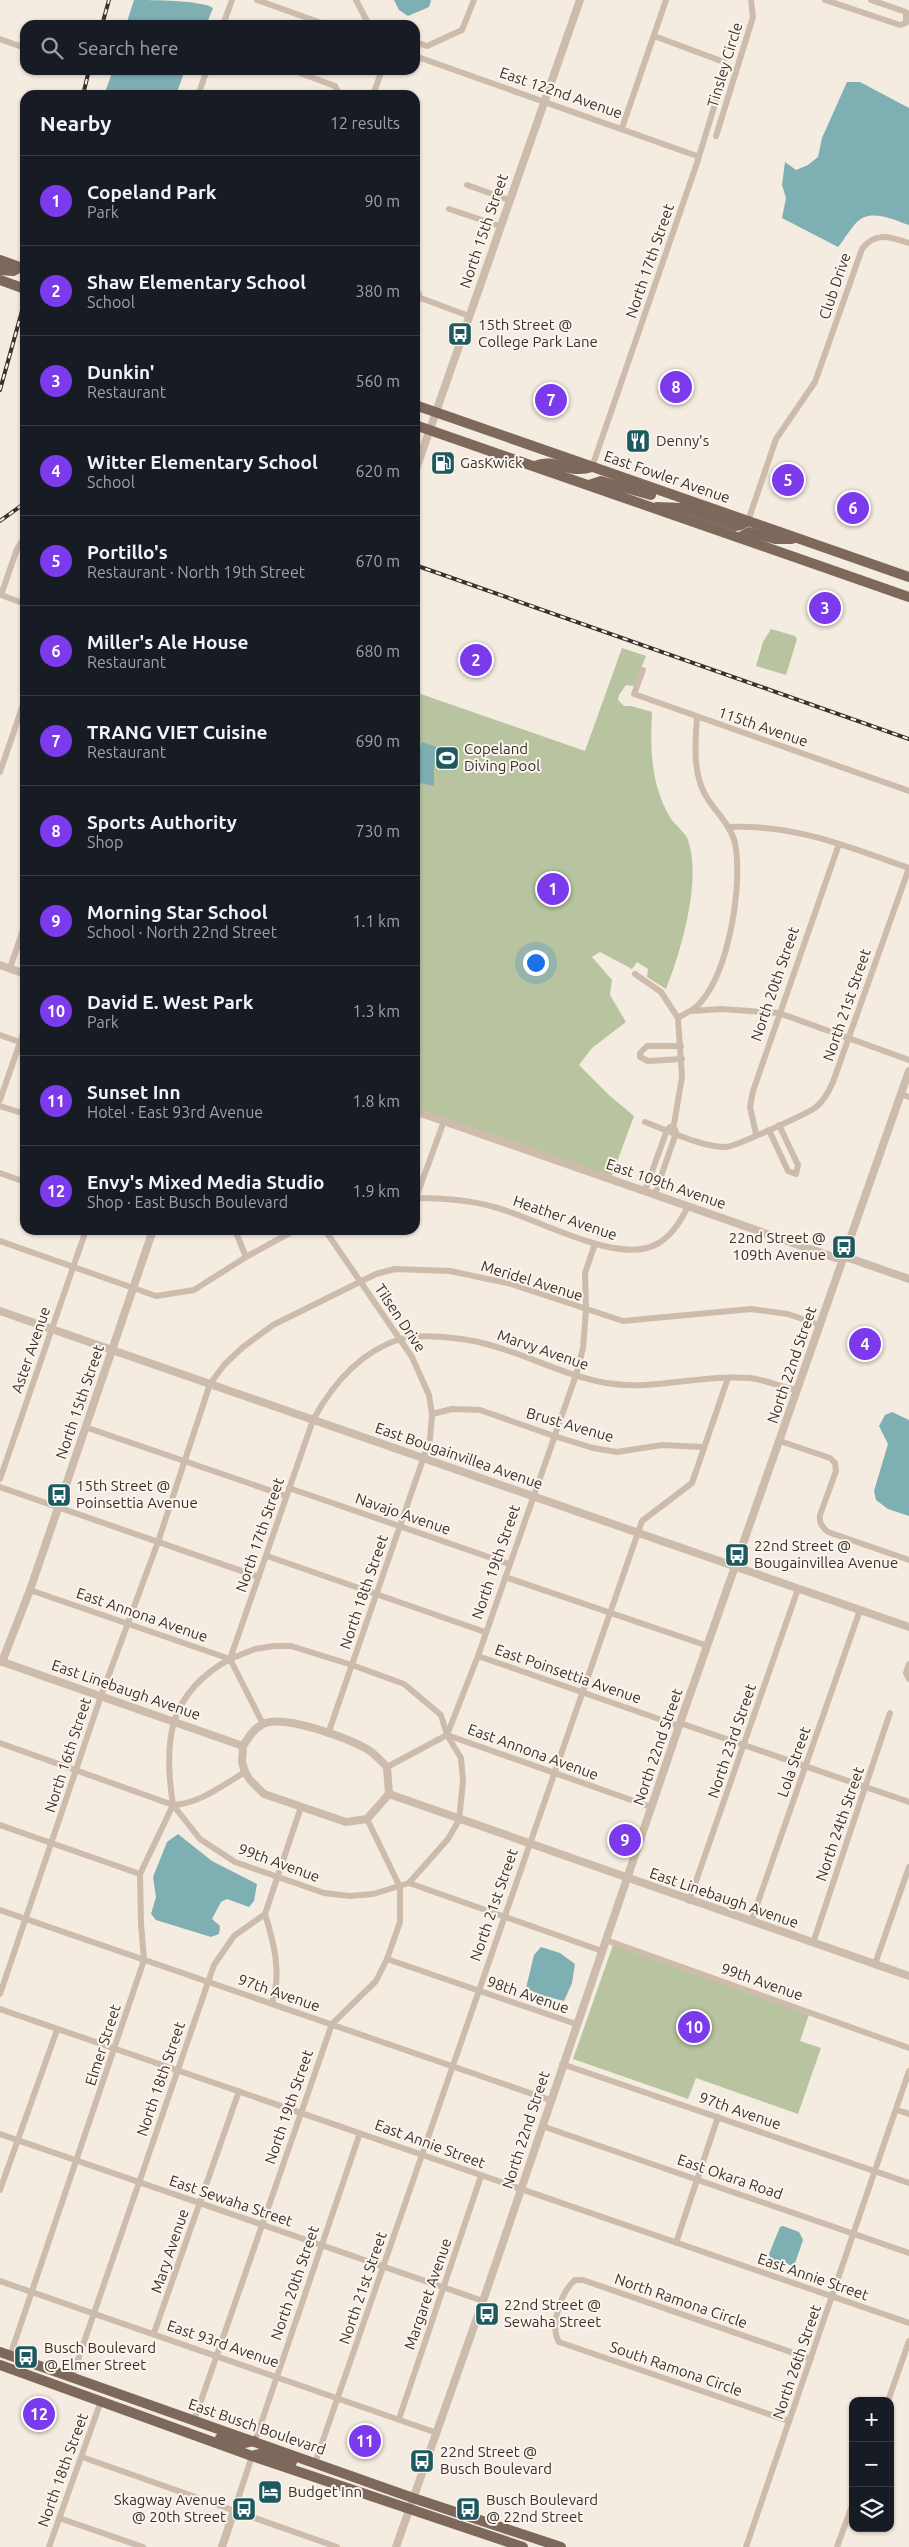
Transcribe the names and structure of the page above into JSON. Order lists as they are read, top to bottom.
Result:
{
  "streets": {
    "main road": ["East Fowler Avenue", "East Busch Boulevard"],
    "street": [
      "Tinsley Circle",
      "East 122nd Avenue",
      "North 15th Street",
      "North 17th Street",
      "Club Drive",
      "115th Avenue",
      "North 20th Street",
      "North 21st Street",
      "East 109th Avenue",
      "Heather Avenue",
      "Meridel Avenue",
      "Tilsen Drive",
      "Aster Avenue",
      "Marvy Avenue",
      "North 22nd Street",
      "Brust Avenue",
      "East Bougainvillea Avenue",
      "Navajo Avenue",
      "North 19th Street",
      "North 18th Street",
      "East Annona Avenue",
      "East Poinsettia Avenue",
      "East Linebaugh Avenue",
      "North 23rd Street",
      "North 16th Street",
      "Lola Street",
      "North 24th Street",
      "99th Avenue",
      "97th Avenue",
      "98th Avenue",
      "Elmer Street",
      "East Annie Street",
      "East Okara Road",
      "East Sewaha Street",
      "Mary Avenue",
      "Margaret Avenue",
      "North Ramona Circle",
      "East 93rd Avenue",
      "North 26th Street",
      "South Ramona Circle"
    ]
  },
  "crossings": [
    ["East 122nd Avenue", "North 15th Street"],
    ["East 122nd Avenue", "North 17th Street"],
    ["North 15th Street", "East Fowler Avenue"],
    ["North 15th Street", "East Bougainvillea Avenue"],
    ["North 15th Street", "East Annona Avenue"],
    ["North 15th Street", "East Linebaugh Avenue"],
    ["North 17th Street", "East Fowler Avenue"],
    ["North 17th Street", "Marvy Avenue"],
    ["North 17th Street", "East Bougainvillea Avenue"],
    ["North 17th Street", "Navajo Avenue"],
    ["North 17th Street", "East Annona Avenue"],
    ["North 17th Street", "East Poinsettia Avenue"],
    ["Club Drive", "East Fowler Avenue"],
    ["North 20th Street", "North 21st Street"],
    ["North 20th Street", "East Annie Street"],
    ["North 20th Street", "East Sewaha Street"],
    ["North 20th Street", "East 93rd Avenue"],
    ["North 20th Street", "East Busch Boulevard"],
    ["North 21st Street", "Marvy Avenue"],
    ["North 21st Street", "Brust Avenue"],
    ["North 21st Street", "East Bougainvillea Avenue"],
    ["North 21st Street", "East Annona Avenue"],
    ["North 21st Street", "East Poinsettia Avenue"],
    ["North 21st Street", "East Linebaugh Avenue"],
    ["North 21st Street", "97th Avenue"],
    ["North 21st Street", "98th Avenue"],
    ["North 21st Street", "East Annie Street"],
    ["North 21st Street", "East Sewaha Street"],
    ["North 21st Street", "East 93rd Avenue"],
    ["North 21st Street", "East Busch Boulevard"],
    ["East 109th Avenue", "Heather Avenue"],
    ["East 109th Avenue", "North 22nd Street"],
    ["Heather Avenue", "North 19th Street"],
    ["Meridel Avenue", "Tilsen Drive"],
    ["Meridel Avenue", "North 22nd Street"],
    ["Meridel Avenue", "East Bougainvillea Avenue"],
    ["Meridel Avenue", "North 19th Street"],
    ["Meridel Avenue", "North 16th Street"],
    ["Tilsen Drive", "Marvy Avenue"],
    ["Tilsen Drive", "Brust Avenue"],
    ["Tilsen Drive", "East Bougainvillea Avenue"],
    ["Tilsen Drive", "North 18th Street"],
    ["Aster Avenue", "East Bougainvillea Avenue"],
    ["Marvy Avenue", "North 22nd Street"],
    ["Marvy Avenue", "East Bougainvillea Avenue"],
    ["Marvy Avenue", "North 19th Street"],
    ["North 22nd Street", "East Bougainvillea Avenue"],
    ["North 22nd Street", "East Annona Avenue"],
    ["North 22nd Street", "East Poinsettia Avenue"],
    ["North 22nd Street", "East Linebaugh Avenue"],
    ["North 22nd Street", "99th Avenue"],
    ["North 22nd Street", "97th Avenue"],
    ["North 22nd Street", "98th Avenue"],
    ["North 22nd Street", "East Annie Street"],
    ["North 22nd Street", "East Okara Road"],
    ["North 22nd Street", "East Sewaha Street"],
    ["North 22nd Street", "East 93rd Avenue"],
    ["North 22nd Street", "East Busch Boulevard"],
    ["Brust Avenue", "North 19th Street"],
    ["East Bougainvillea Avenue", "North 19th Street"],
    ["East Bougainvillea Avenue", "North 18th Street"],
    ["East Bougainvillea Avenue", "North 23rd Street"],
    ["East Bougainvillea Avenue", "North 16th Street"],
    ["East Bougainvillea Avenue", "Lola Street"],
    ["Navajo Avenue", "North 19th Street"],
    ["Navajo Avenue", "North 18th Street"],
    ["North 19th Street", "East Annona Avenue"],
    ["North 19th Street", "East Poinsettia Avenue"],
    ["North 19th Street", "99th Avenue"],
    ["North 19th Street", "97th Avenue"],
    ["North 19th Street", "98th Avenue"],
    ["North 19th Street", "East Annie Street"],
    ["North 19th Street", "East Sewaha Street"],
    ["North 19th Street", "East 93rd Avenue"],
    ["North 19th Street", "East Busch Boulevard"],
    ["North 18th Street", "East Annona Avenue"],
    ["North 18th Street", "East Poinsettia Avenue"],
    ["North 18th Street", "97th Avenue"],
    ["North 18th Street", "East Annie Street"],
    ["North 18th Street", "East Sewaha Street"],
    ["North 18th Street", "East 93rd Avenue"],
    ["North 18th Street", "East Busch Boulevard"],
    ["East Annona Avenue", "North 16th Street"],
    ["East Poinsettia Avenue", "North 23rd Street"],
    ["East Poinsettia Avenue", "Lola Street"],
    ["East Poinsettia Avenue", "North 24th Street"],
    ["East Linebaugh Avenue", "North 23rd Street"],
    ["East Linebaugh Avenue", "North 16th Street"],
    ["East Linebaugh Avenue", "Lola Street"],
    ["East Linebaugh Avenue", "North 24th Street"],
    ["North 16th Street", "97th Avenue"],
    ["99th Avenue", "Elmer Street"],
    ["97th Avenue", "Elmer Street"],
    ["97th Avenue", "North 26th Street"],
    ["Elmer Street", "East Annie Street"],
    ["Elmer Street", "East Sewaha Street"],
    ["Elmer Street", "East 93rd Avenue"],
    ["Elmer Street", "East Busch Boulevard"],
    ["East Annie Street", "Mary Avenue"],
    ["East Annie Street", "Margaret Avenue"],
    ["East Annie Street", "North 26th Street"],
    ["East Okara Road", "North 26th Street"],
    ["East Sewaha Street", "Mary Avenue"],
    ["East Sewaha Street", "Margaret Avenue"],
    ["Mary Avenue", "East 93rd Avenue"],
    ["Margaret Avenue", "East 93rd Avenue"],
    ["North Ramona Circle", "North 26th Street"],
    ["North Ramona Circle", "South Ramona Circle"],
    ["North 26th Street", "South Ramona Circle"]
  ],
  "places": {
    "bus stop": [
      "15th Street @ College Park Lane",
      "22nd Street @ 109th Avenue",
      "15th Street @ Poinsettia Avenue",
      "22nd Street @ Bougainvillea Avenue",
      "22nd Street @ Sewaha Street",
      "Busch Boulevard @ Elmer Street",
      "22nd Street @ Busch Boulevard",
      "Skagway Avenue @ 20th Street",
      "Busch Boulevard @ 22nd Street"
    ],
    "restaurant": ["Denny's"],
    "fuel station": ["GasKwick"],
    "sports": ["Copeland Diving Pool"],
    "hotel": ["Budget Inn"]
  },
  "page": {
    "search": "Search here",
    "heading": ["Nearby", "12 results"],
    "list": [
      {
        "mark": "1",
        "name": "Copeland Park",
        "note": "Park",
        "value": "90 m"
      },
      {
        "mark": "2",
        "name": "Shaw Elementary School",
        "note": "School",
        "value": "380 m"
      },
      {
        "mark": "3",
        "name": "Dunkin'",
        "note": "Restaurant",
        "value": "560 m"
      },
      {
        "mark": "4",
        "name": "Witter Elementary School",
        "note": "School",
        "value": "620 m"
      },
      {
        "mark": "5",
        "name": "Portillo's",
        "note": "Restaurant · North 19th Street",
        "value": "670 m"
      },
      {
        "mark": "6",
        "name": "Miller's Ale House",
        "note": "Restaurant",
        "value": "680 m"
      },
      {
        "mark": "7",
        "name": "TRANG VIET Cuisine",
        "note": "Restaurant",
        "value": "690 m"
      },
      {
        "mark": "8",
        "name": "Sports Authority",
        "note": "Shop",
        "value": "730 m"
      },
      {
        "mark": "9",
        "name": "Morning Star School",
        "note": "School · North 22nd Street",
        "value": "1.1 km"
      },
      {
        "mark": "10",
        "name": "David E. West Park",
        "note": "Park",
        "value": "1.3 km"
      },
      {
        "mark": "11",
        "name": "Sunset Inn",
        "note": "Hotel · East 93rd Avenue",
        "value": "1.8 km"
      },
      {
        "mark": "12",
        "name": "Envy's Mixed Media Studio",
        "note": "Shop · East Busch Boulevard",
        "value": "1.9 km"
      }
    ],
    "pins": [
      "8",
      "7",
      "5",
      "6",
      "3",
      "2",
      "1",
      "4",
      "9",
      "10",
      "12",
      "11"
    ],
    "map_buttons": ["+", "−"]
  }
}
